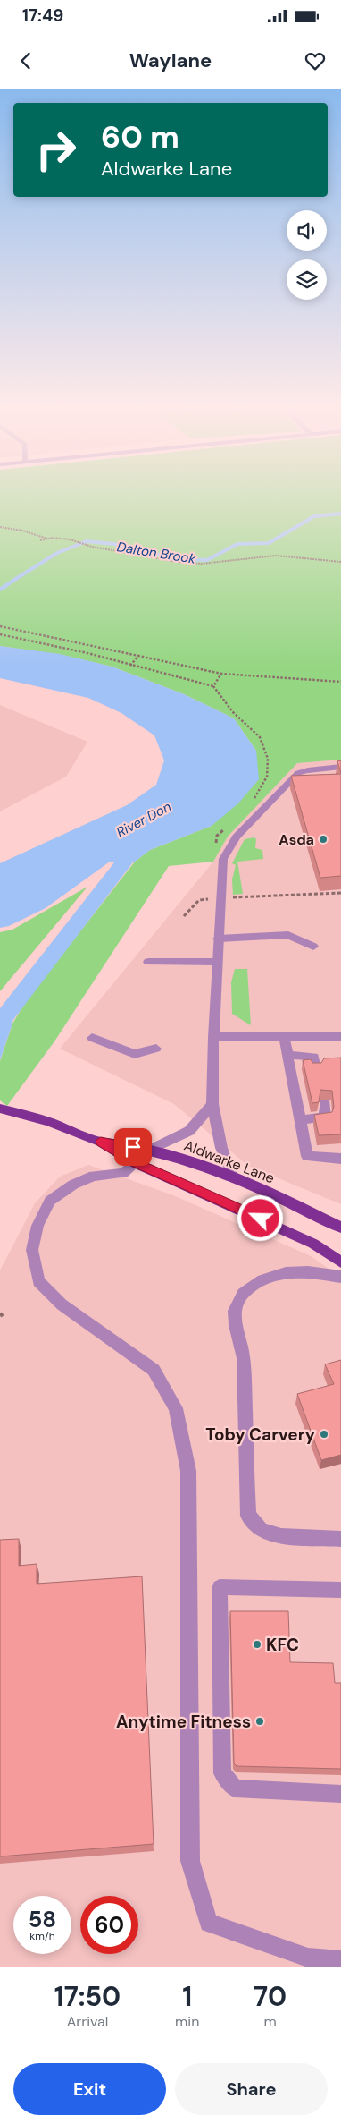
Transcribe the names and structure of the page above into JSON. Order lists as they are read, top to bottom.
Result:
{
  "streets": {
    "main road": ["Aldwarke Lane"]
  },
  "water": ["Dalton Brook", "River Don"],
  "places": [
    "Asda",
    "Toby Carvery",
    "KFC",
    "Anytime Fitness"
  ],
  "page": {
    "status": "17:49",
    "header": "Waylane",
    "turn": ["60 m", "Aldwarke Lane"],
    "speed": "58 km/h",
    "limit": "60",
    "eta": [
      "17:50",
      "Arrival",
      "1",
      "min",
      "70",
      "m"
    ],
    "buttons": ["Exit", "Share"]
  }
}
